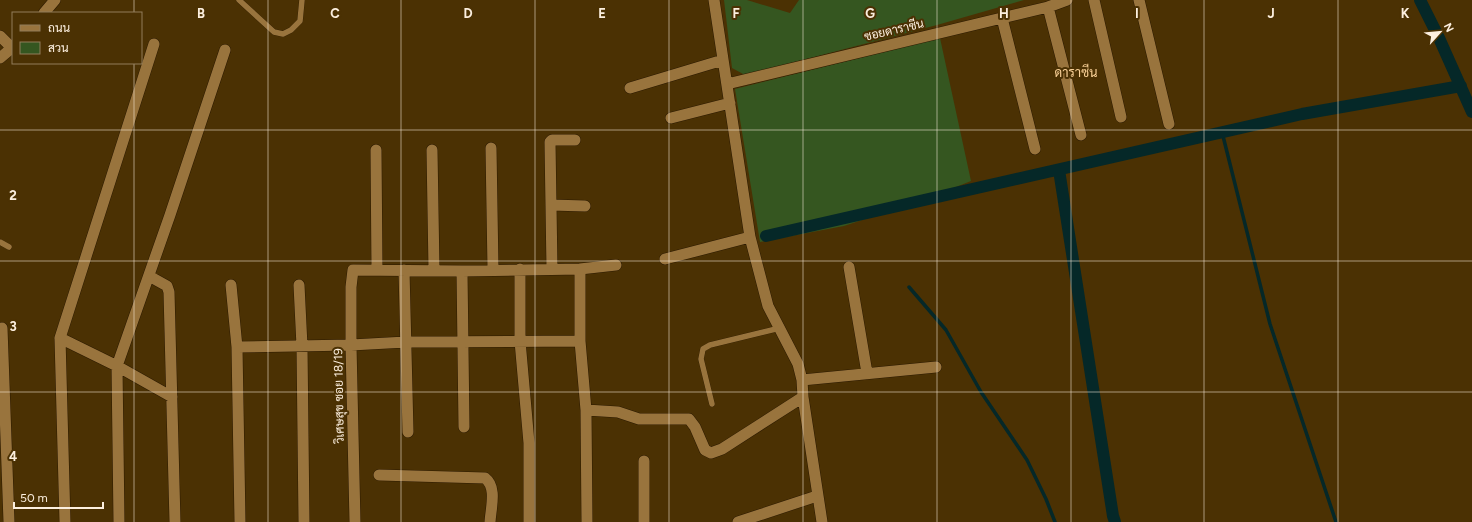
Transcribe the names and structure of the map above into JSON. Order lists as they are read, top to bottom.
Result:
{
  "streets": {
    "street": ["ซอยดาราซีน", "วิเศษสุข ซอย 18/19"]
  },
  "districts": ["ดาราซีน"],
  "legend": ["ถนน", "สวน"],
  "scale_bar": "50 m",
  "north": "top right",
  "grid": {
    "columns": [
      "B",
      "C",
      "D",
      "E",
      "F",
      "G",
      "H",
      "I",
      "J",
      "K"
    ],
    "rows": ["2", "3", "4"]
  }
}
